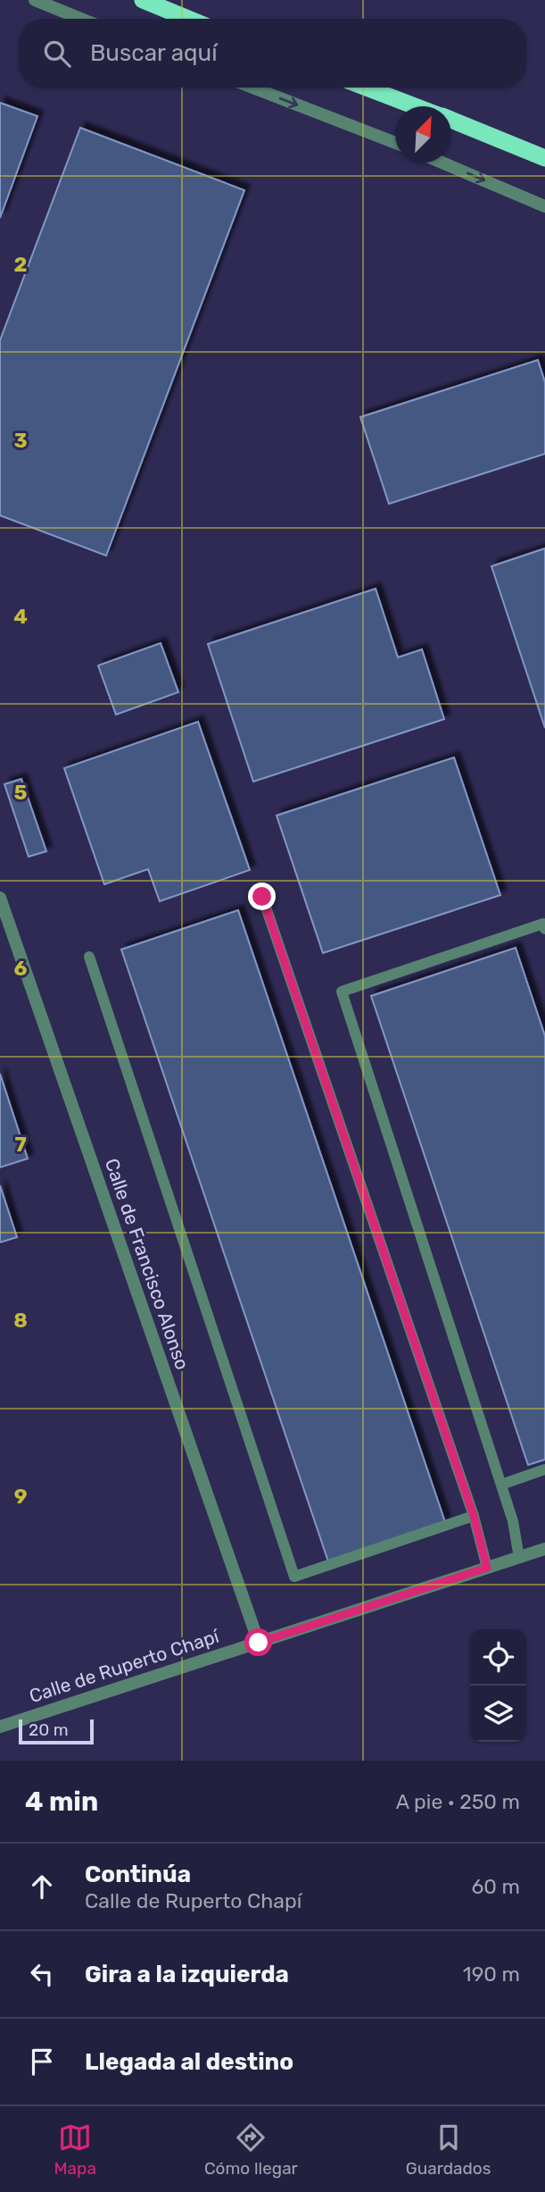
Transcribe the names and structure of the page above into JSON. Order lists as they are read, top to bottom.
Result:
{
  "streets": {
    "street": ["Calle de Francisco Alonso", "Calle de Ruperto Chapí"]
  },
  "crossings": [
    ["Calle de Francisco Alonso", "Calle de Ruperto Chapí"]
  ],
  "scale_bar": "20 m",
  "north": "top right",
  "page": {
    "search": "Buscar aquí",
    "scale": "20 m",
    "heading": ["4 min", "A pie · 250 m"],
    "list": [
      ["Continúa", "Calle de Ruperto Chapí", "60 m"],
      ["Gira a la izquierda", "190 m"],
      "Llegada al destino"
    ],
    "nav": ["Mapa", "Cómo llegar", "Guardados"]
  },
  "grid": {
    "rows": [
      "2",
      "3",
      "4",
      "5",
      "6",
      "7",
      "8",
      "9"
    ]
  }
}
